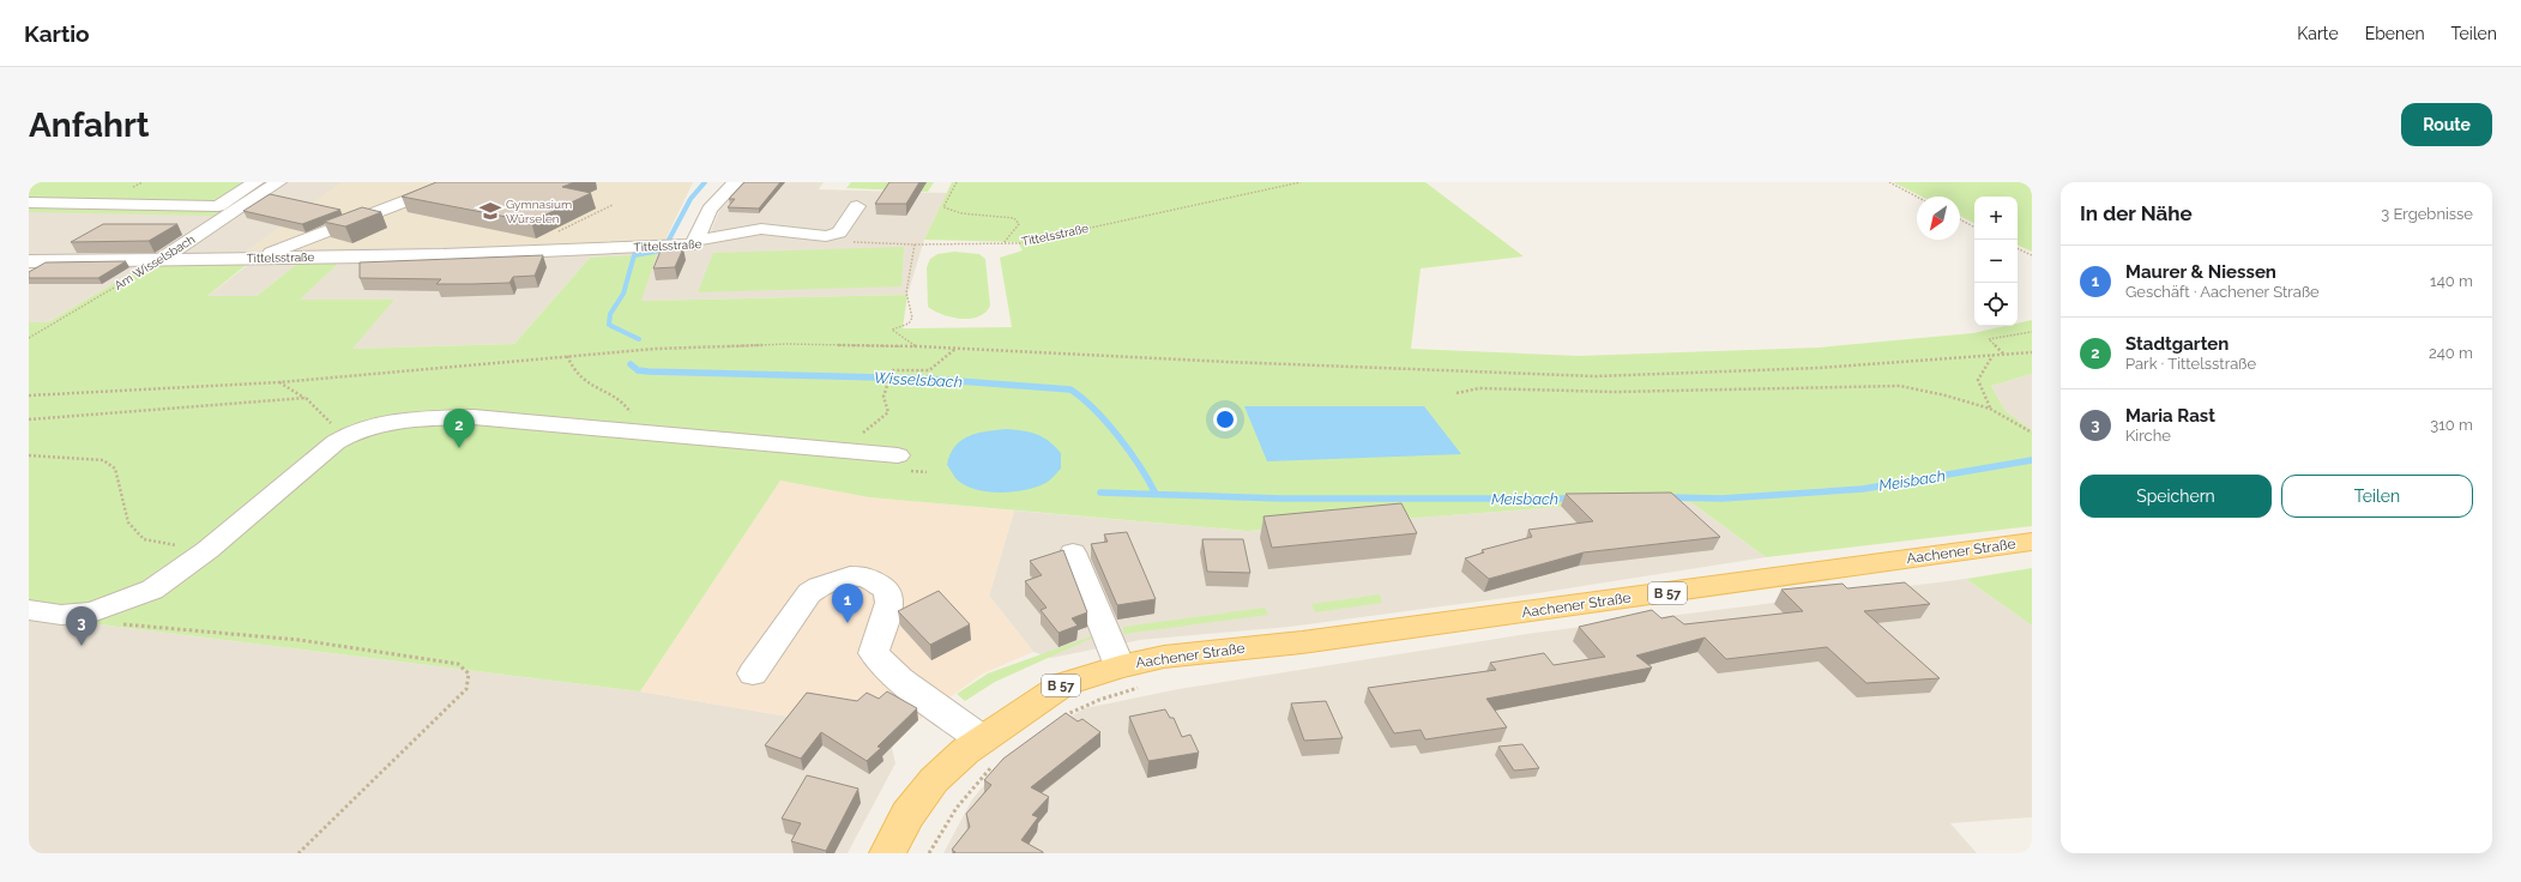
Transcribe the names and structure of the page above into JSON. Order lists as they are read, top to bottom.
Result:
{
  "streets": {
    "main road": ["Aachener Straße", "B 57"],
    "street": ["Tittelsstraße", "Am Wisselsbach"]
  },
  "crossings": [
    ["Tittelsstraße", "Am Wisselsbach"]
  ],
  "water": ["Wisselsbach", "Meisbach"],
  "places": {
    "school or university": ["Gymnasium Würselen"]
  },
  "north": "bottom left",
  "page": {
    "header": "Kartio",
    "nav": ["Karte", "Ebenen", "Teilen"],
    "buttons": [
      "Route",
      ["Speichern", "Teilen"]
    ],
    "title": "Anfahrt",
    "heading": ["In der Nähe", "3 Ergebnisse"],
    "map_buttons": ["+", "−"],
    "list": [
      {
        "mark": "1",
        "name": "Maurer & Niessen",
        "note": "Geschäft · Aachener Straße",
        "value": "140 m"
      },
      {
        "mark": "2",
        "name": "Stadtgarten",
        "note": "Park · Tittelsstraße",
        "value": "240 m"
      },
      {
        "mark": "3",
        "name": "Maria Rast",
        "note": "Kirche",
        "value": "310 m"
      }
    ],
    "pins": ["2", "1", "3"]
  }
}
